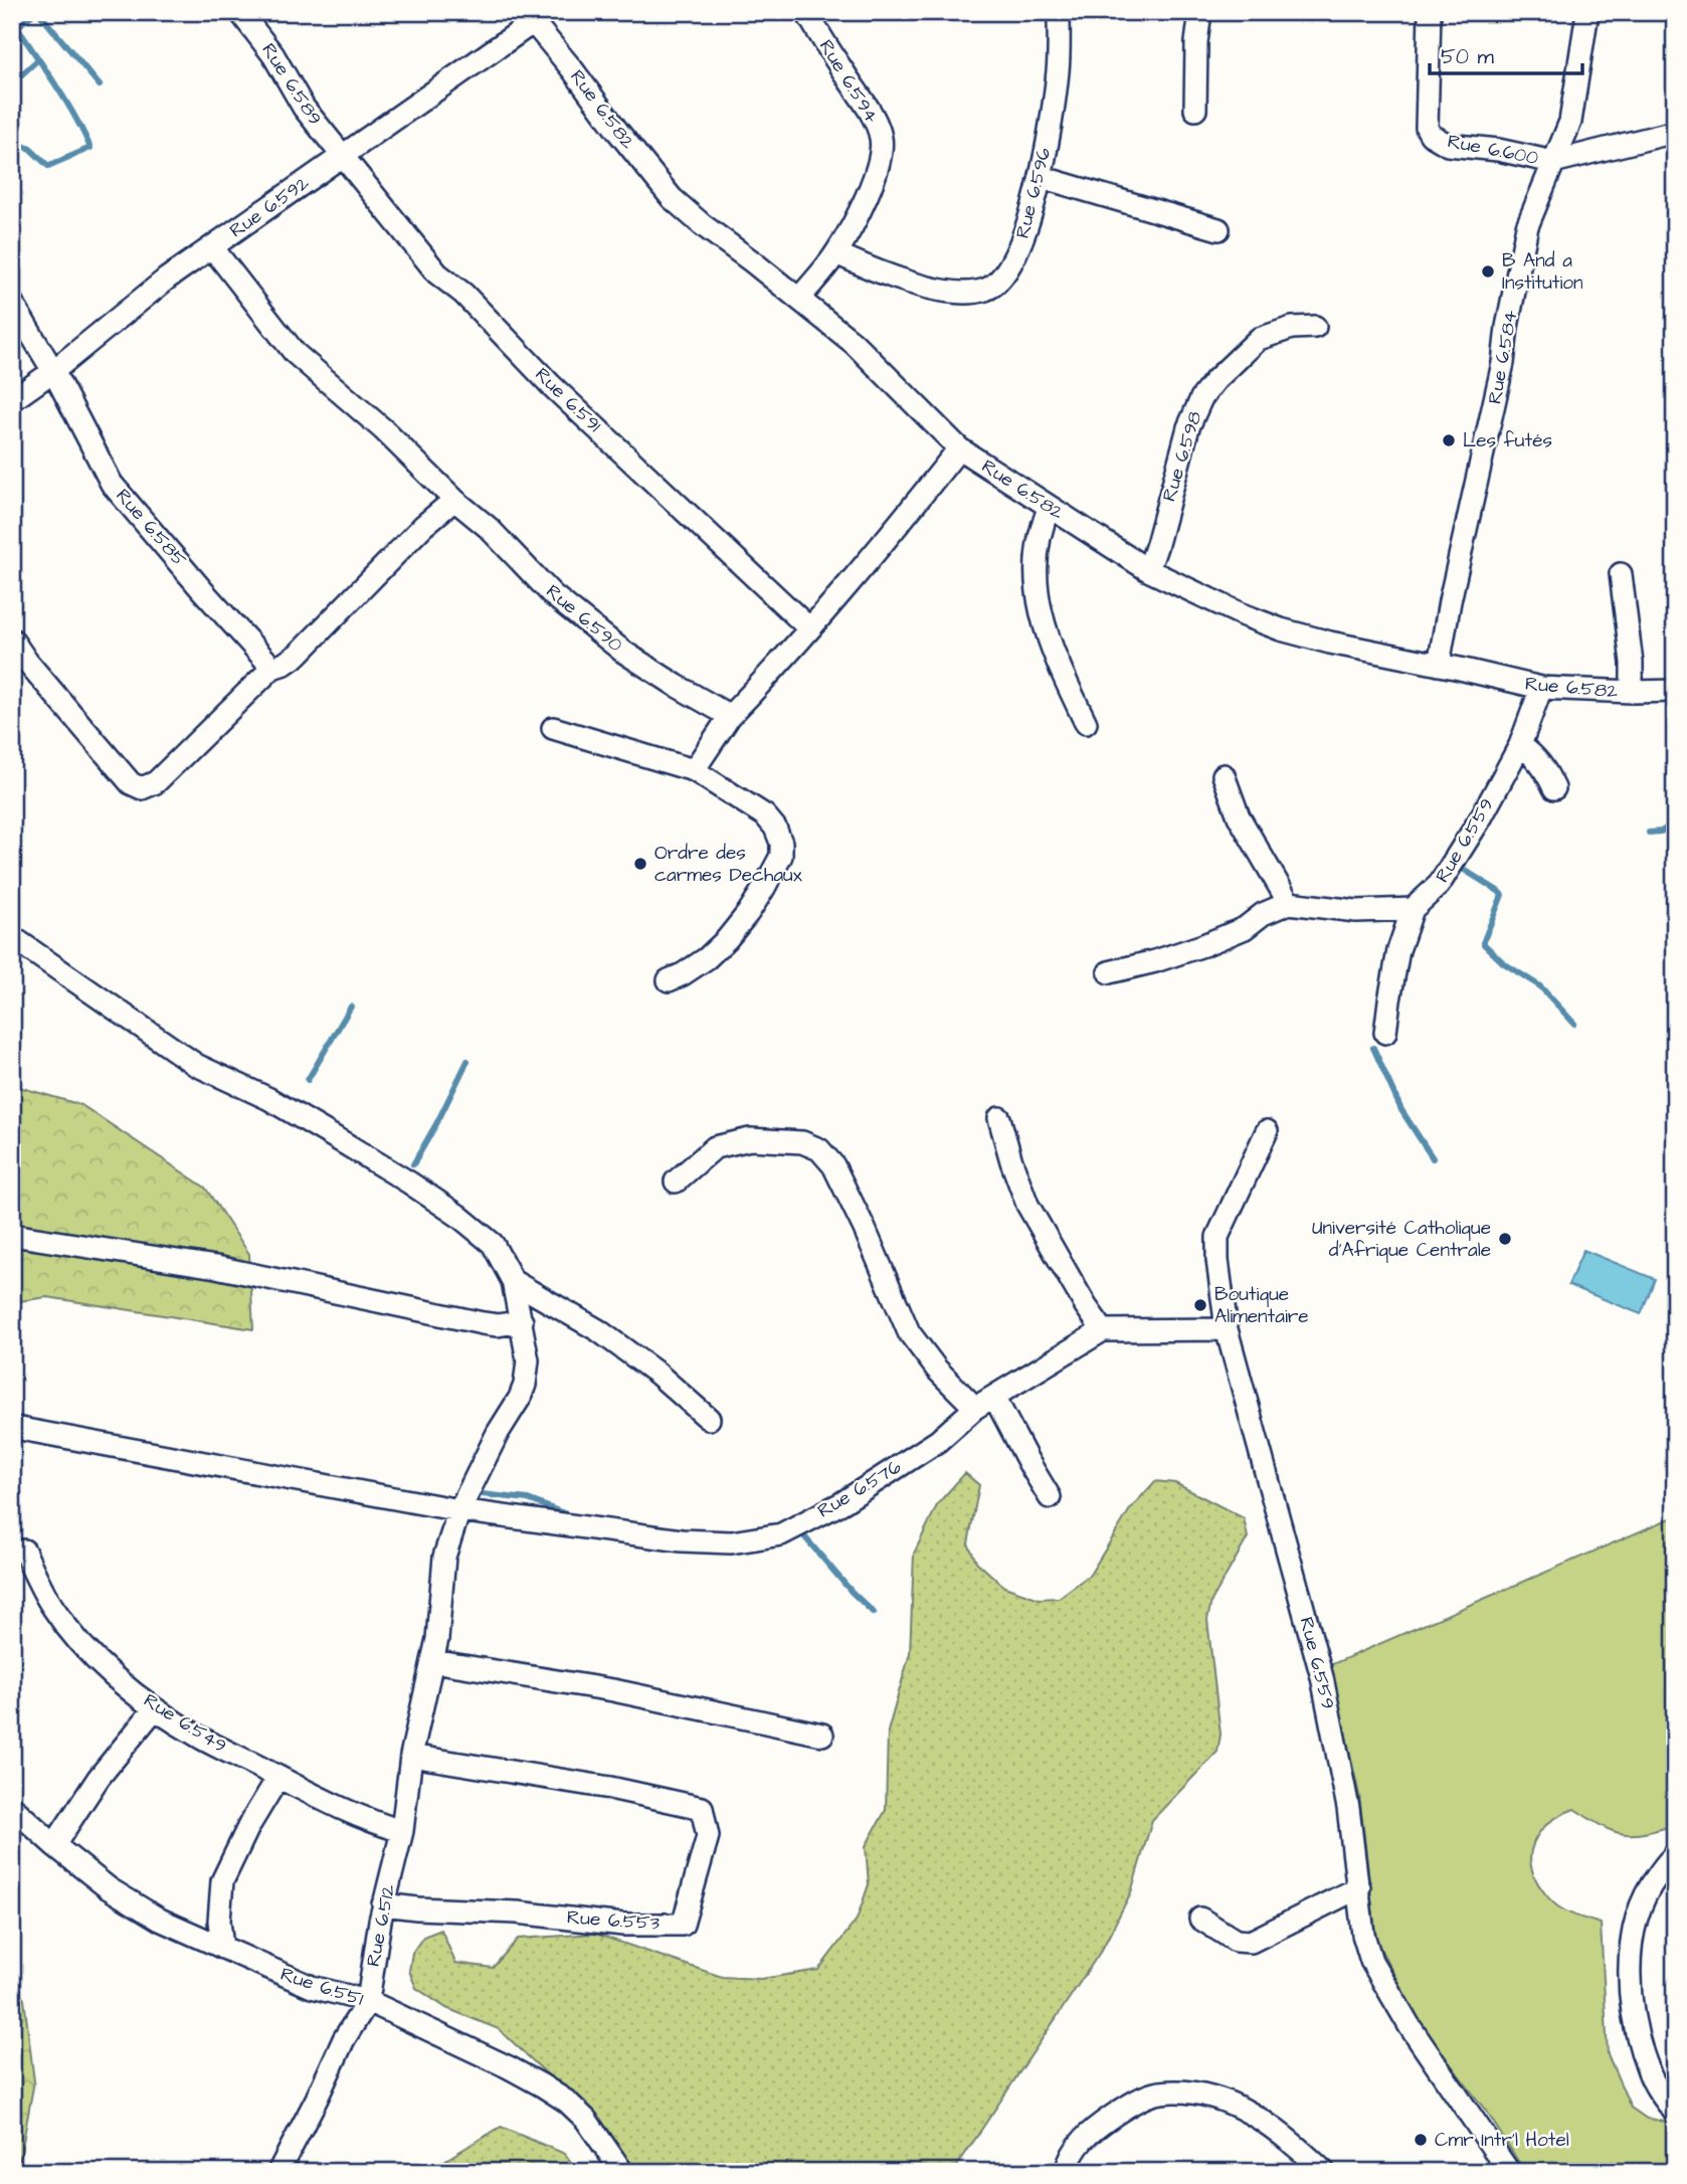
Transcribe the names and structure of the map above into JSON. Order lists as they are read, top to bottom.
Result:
{
  "streets": {
    "street": [
      "Rue 6.594",
      "Rue 6.589",
      "Rue 6.582",
      "Rue 6.600",
      "Rue 6.596",
      "Rue 6.592",
      "Rue 6.584",
      "Rue 6.591",
      "Rue 6.598",
      "Rue 6.585",
      "Rue 6.590",
      "Rue 6.559",
      "Rue 6.576",
      "Rue 6.549",
      "Rue 6.553",
      "Rue 6.512",
      "Rue 6.551"
    ]
  },
  "crossings": [
    ["Rue 6.594", "Rue 6.582"],
    ["Rue 6.594", "Rue 6.596"],
    ["Rue 6.589", "Rue 6.592"],
    ["Rue 6.589", "Rue 6.591"],
    ["Rue 6.582", "Rue 6.592"],
    ["Rue 6.582", "Rue 6.584"],
    ["Rue 6.582", "Rue 6.598"],
    ["Rue 6.582", "Rue 6.559"],
    ["Rue 6.600", "Rue 6.584"],
    ["Rue 6.592", "Rue 6.591"],
    ["Rue 6.592", "Rue 6.585"],
    ["Rue 6.592", "Rue 6.590"],
    ["Rue 6.576", "Rue 6.512"],
    ["Rue 6.549", "Rue 6.512"],
    ["Rue 6.553", "Rue 6.512"],
    ["Rue 6.512", "Rue 6.551"]
  ],
  "places": [
    "B And a Institution",
    "Les futés",
    "Ordre des carmes Dechaux",
    "Université Catholique d'Afrique Centrale",
    "Boutique Alimentaire",
    "Cmr Intr'l Hotel"
  ],
  "scale_bar": "50 m"
}
